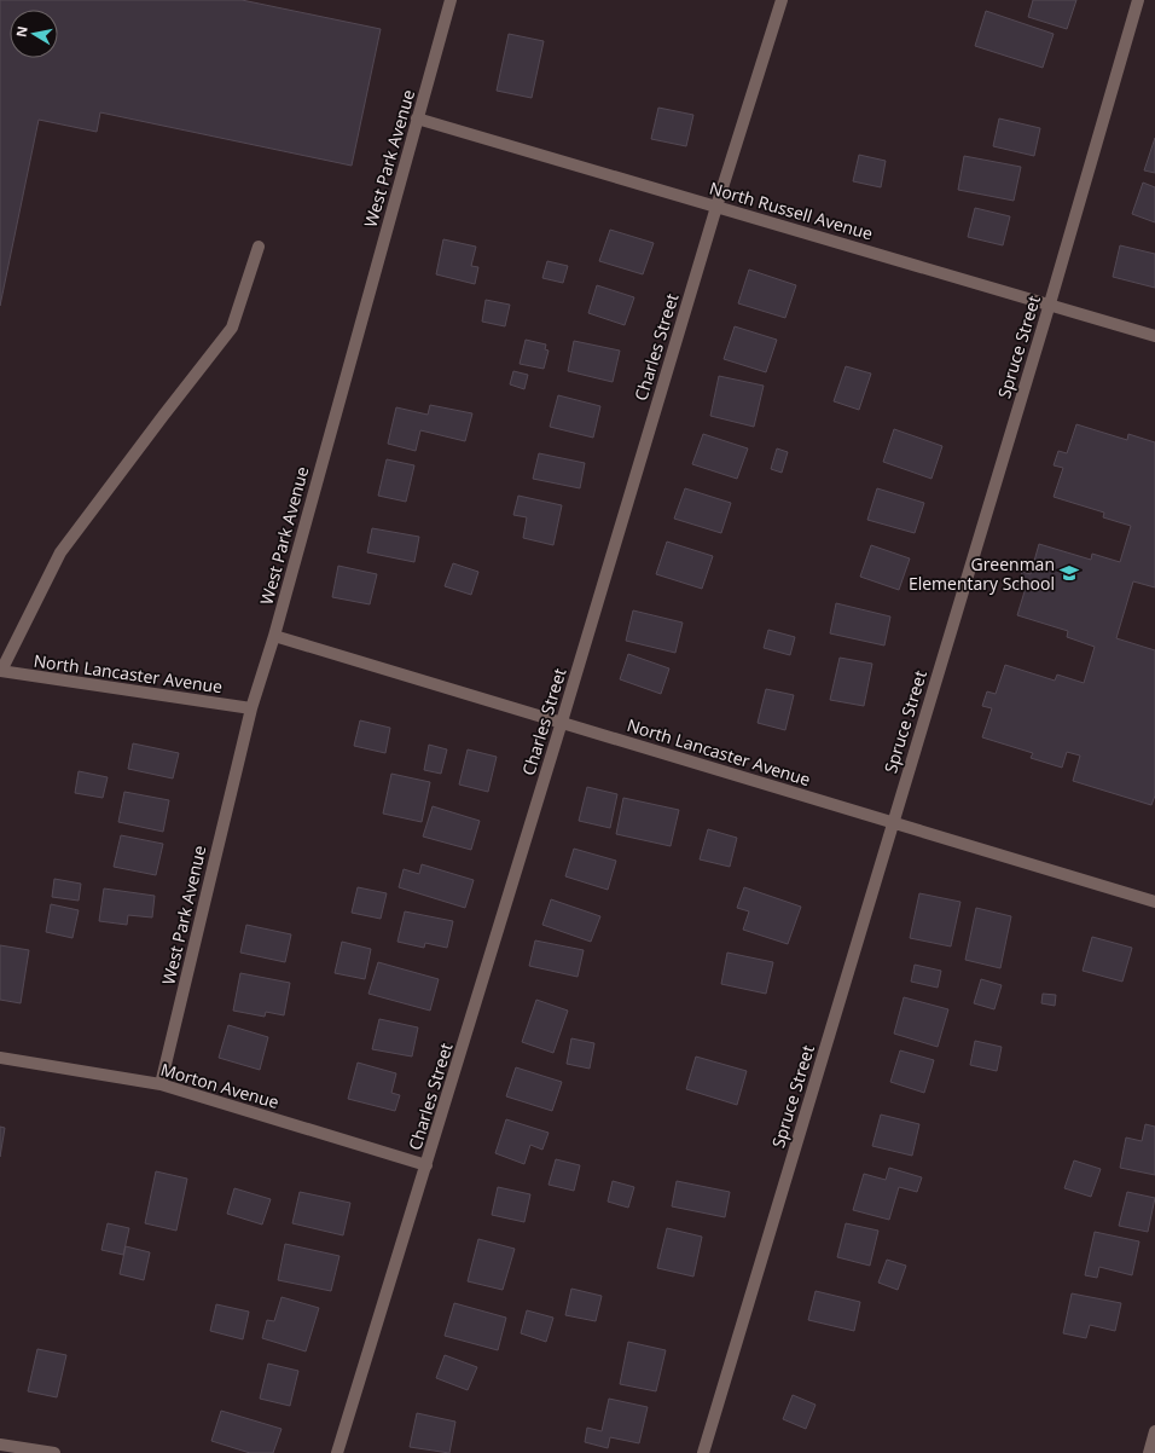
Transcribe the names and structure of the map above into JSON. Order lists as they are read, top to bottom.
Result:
{
  "streets": {
    "street": [
      "West Park Avenue",
      "North Russell Avenue",
      "Charles Street",
      "Spruce Street",
      "North Lancaster Avenue",
      "Morton Avenue"
    ]
  },
  "crossings": [
    ["West Park Avenue", "North Russell Avenue"],
    ["West Park Avenue", "North Lancaster Avenue"],
    ["West Park Avenue", "Morton Avenue"],
    ["North Russell Avenue", "Charles Street"],
    ["North Russell Avenue", "Spruce Street"],
    ["Charles Street", "North Lancaster Avenue"],
    ["Charles Street", "Morton Avenue"],
    ["Spruce Street", "North Lancaster Avenue"]
  ],
  "places": {
    "school or university": ["Greenman Elementary School"]
  },
  "north": "left"
}
